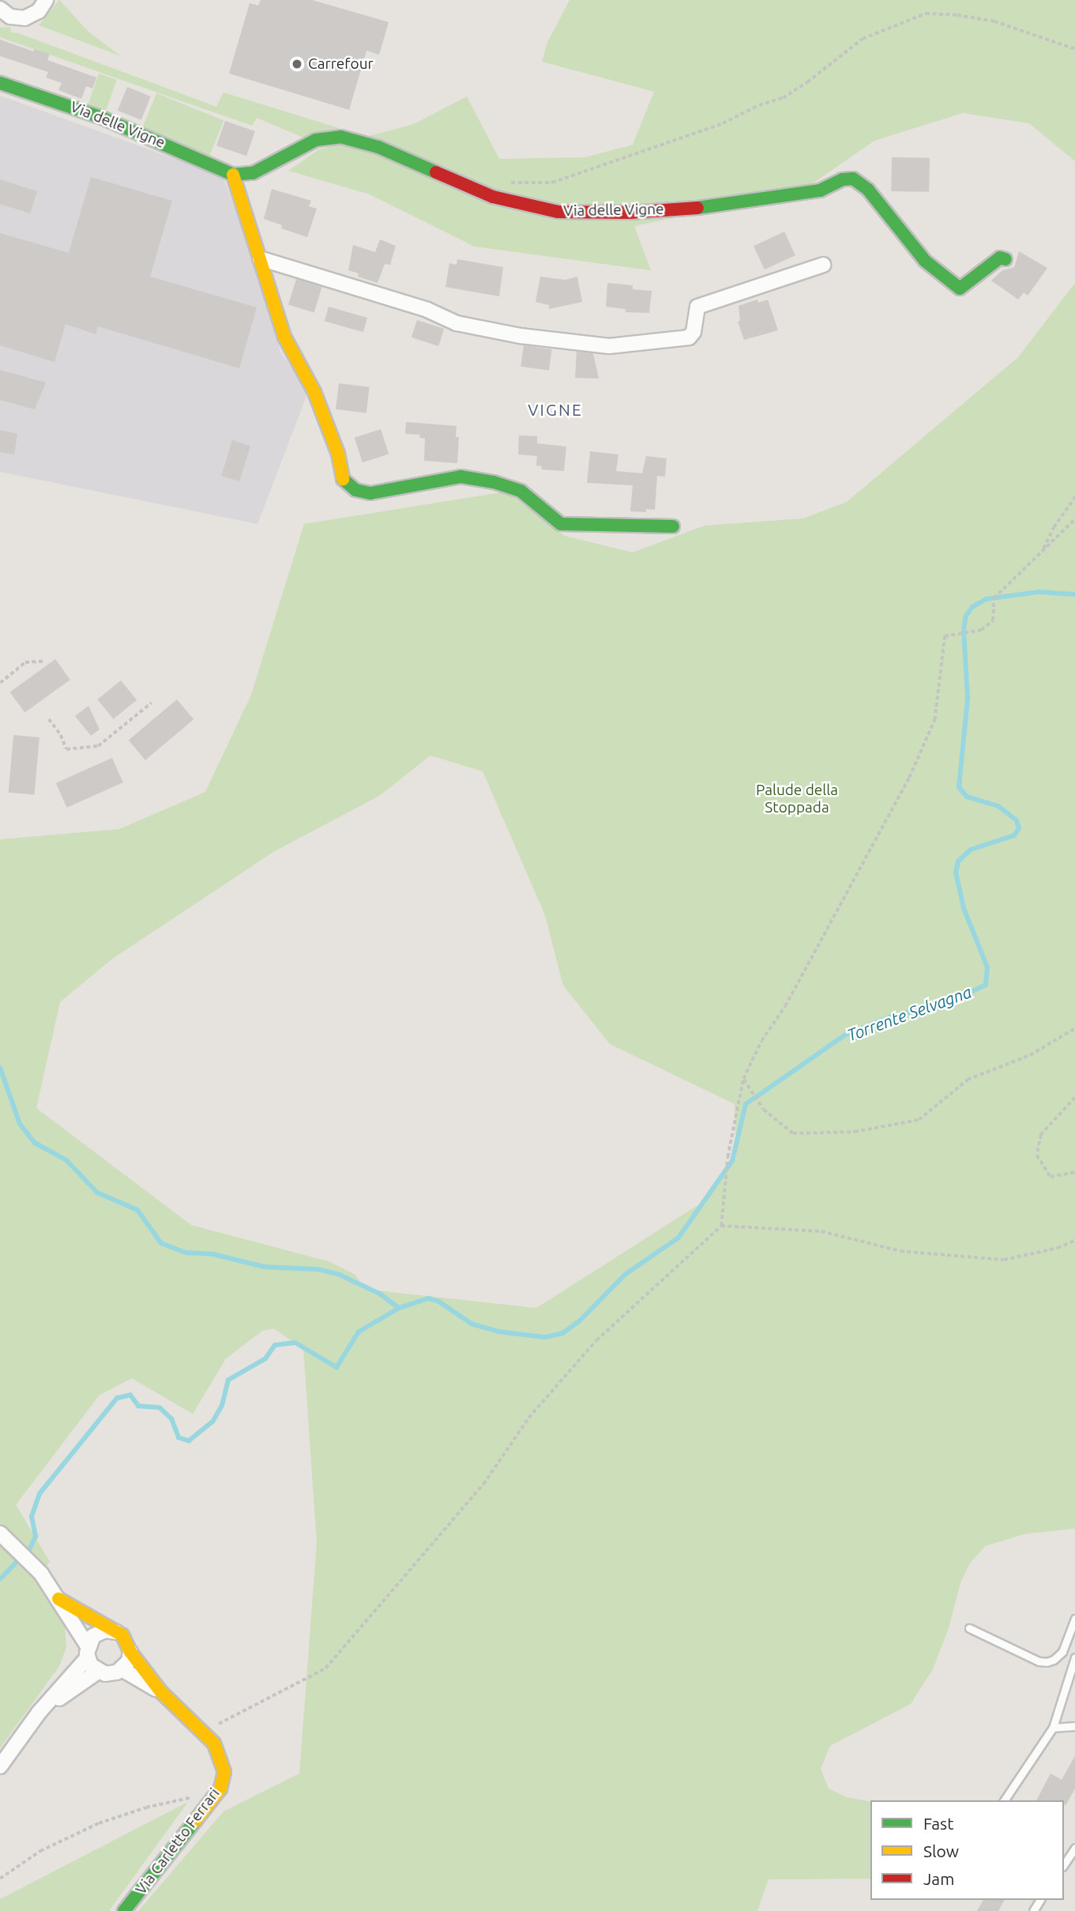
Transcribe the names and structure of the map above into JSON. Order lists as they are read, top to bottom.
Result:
{
  "streets": {
    "street": ["Via delle Vigne", "Via Carletto Ferrari"]
  },
  "districts": ["VIGNE"],
  "water": ["Torrente Selvagna"],
  "parks": ["Palude della Stoppada"],
  "places": ["Carrefour"],
  "legend": ["Fast", "Slow", "Jam"]
}
